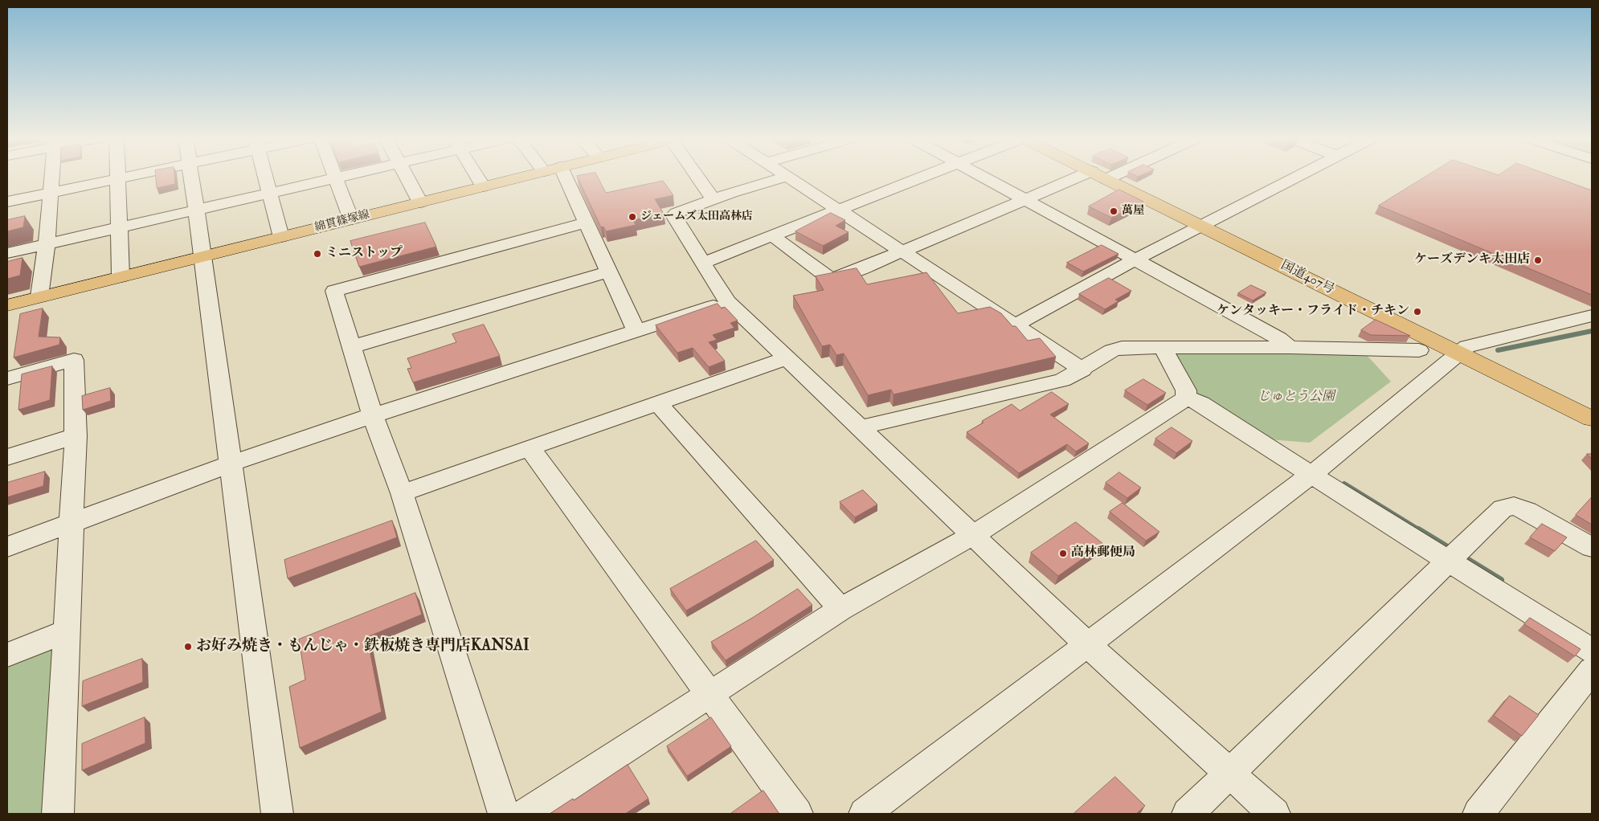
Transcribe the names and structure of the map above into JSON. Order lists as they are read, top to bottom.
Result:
{
  "streets": {
    "main road": ["綿貫篠塚線", "国道407号"]
  },
  "parks": ["じゅとう公園"],
  "places": [
    "萬屋",
    "ジェームズ太田高林店",
    "ミニストップ",
    "ケーズデンキ太田店",
    "ケンタッキー・フライド・チキン",
    "高林郵便局",
    "お好み焼き・もんじゃ・鉄板焼き専門店KANSAI"
  ]
}
